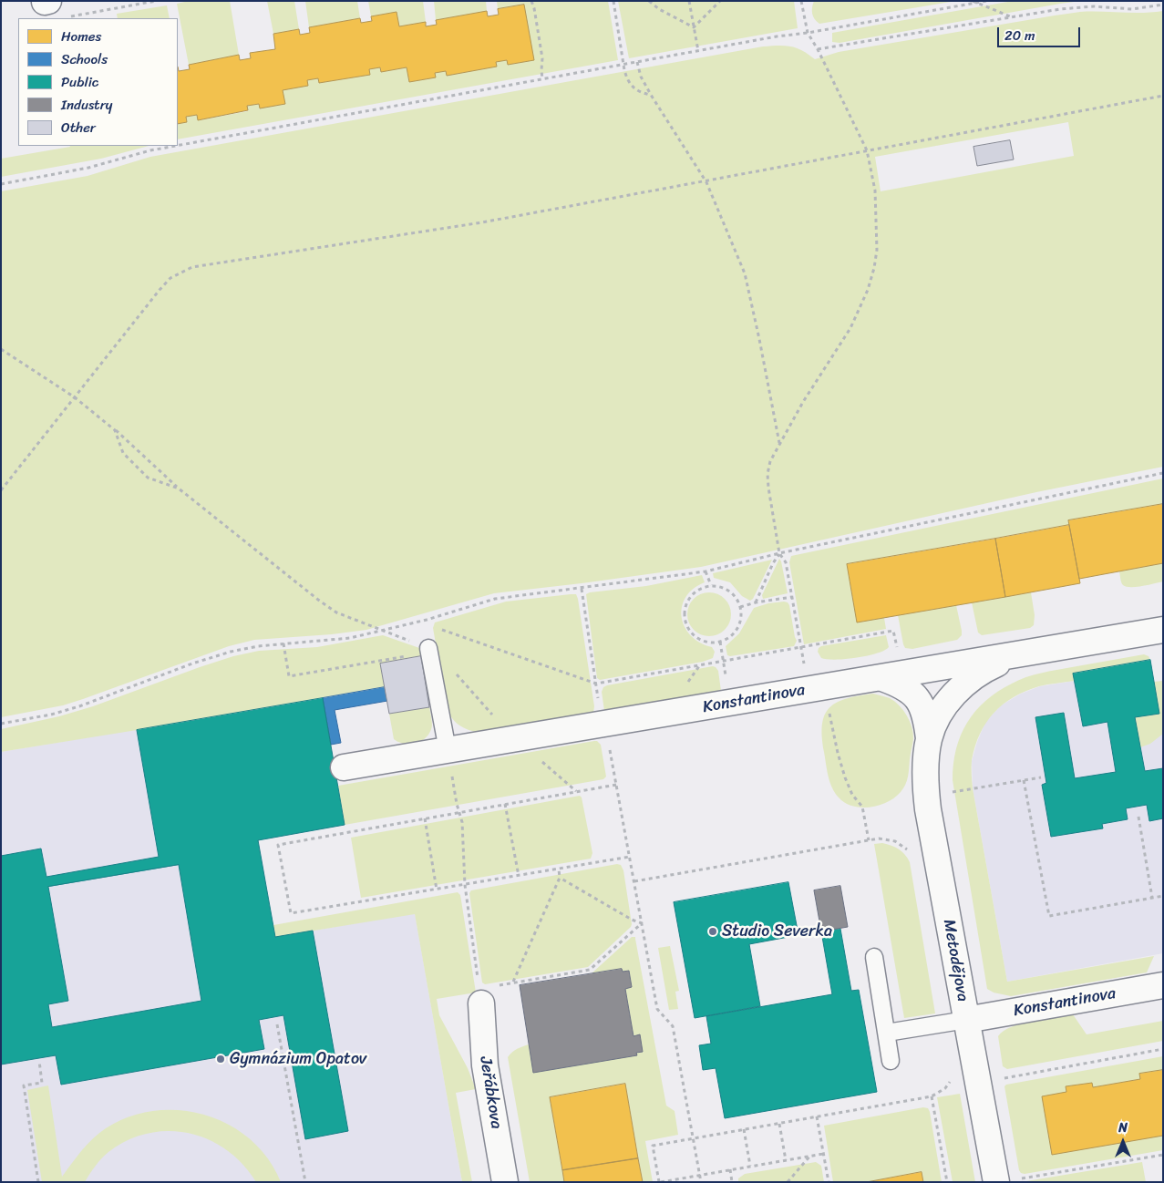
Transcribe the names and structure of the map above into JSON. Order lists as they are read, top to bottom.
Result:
{
  "streets": {
    "street": ["Konstantinova", "Metodějova", "Jeřábkova"]
  },
  "crossings": [
    ["Konstantinova", "Metodějova"]
  ],
  "places": ["Studio Severka", "Gymnázium Opatov"],
  "legend": [
    "Homes",
    "Schools",
    "Public",
    "Industry",
    "Other"
  ],
  "scale_bar": "20 m",
  "north": "top"
}
